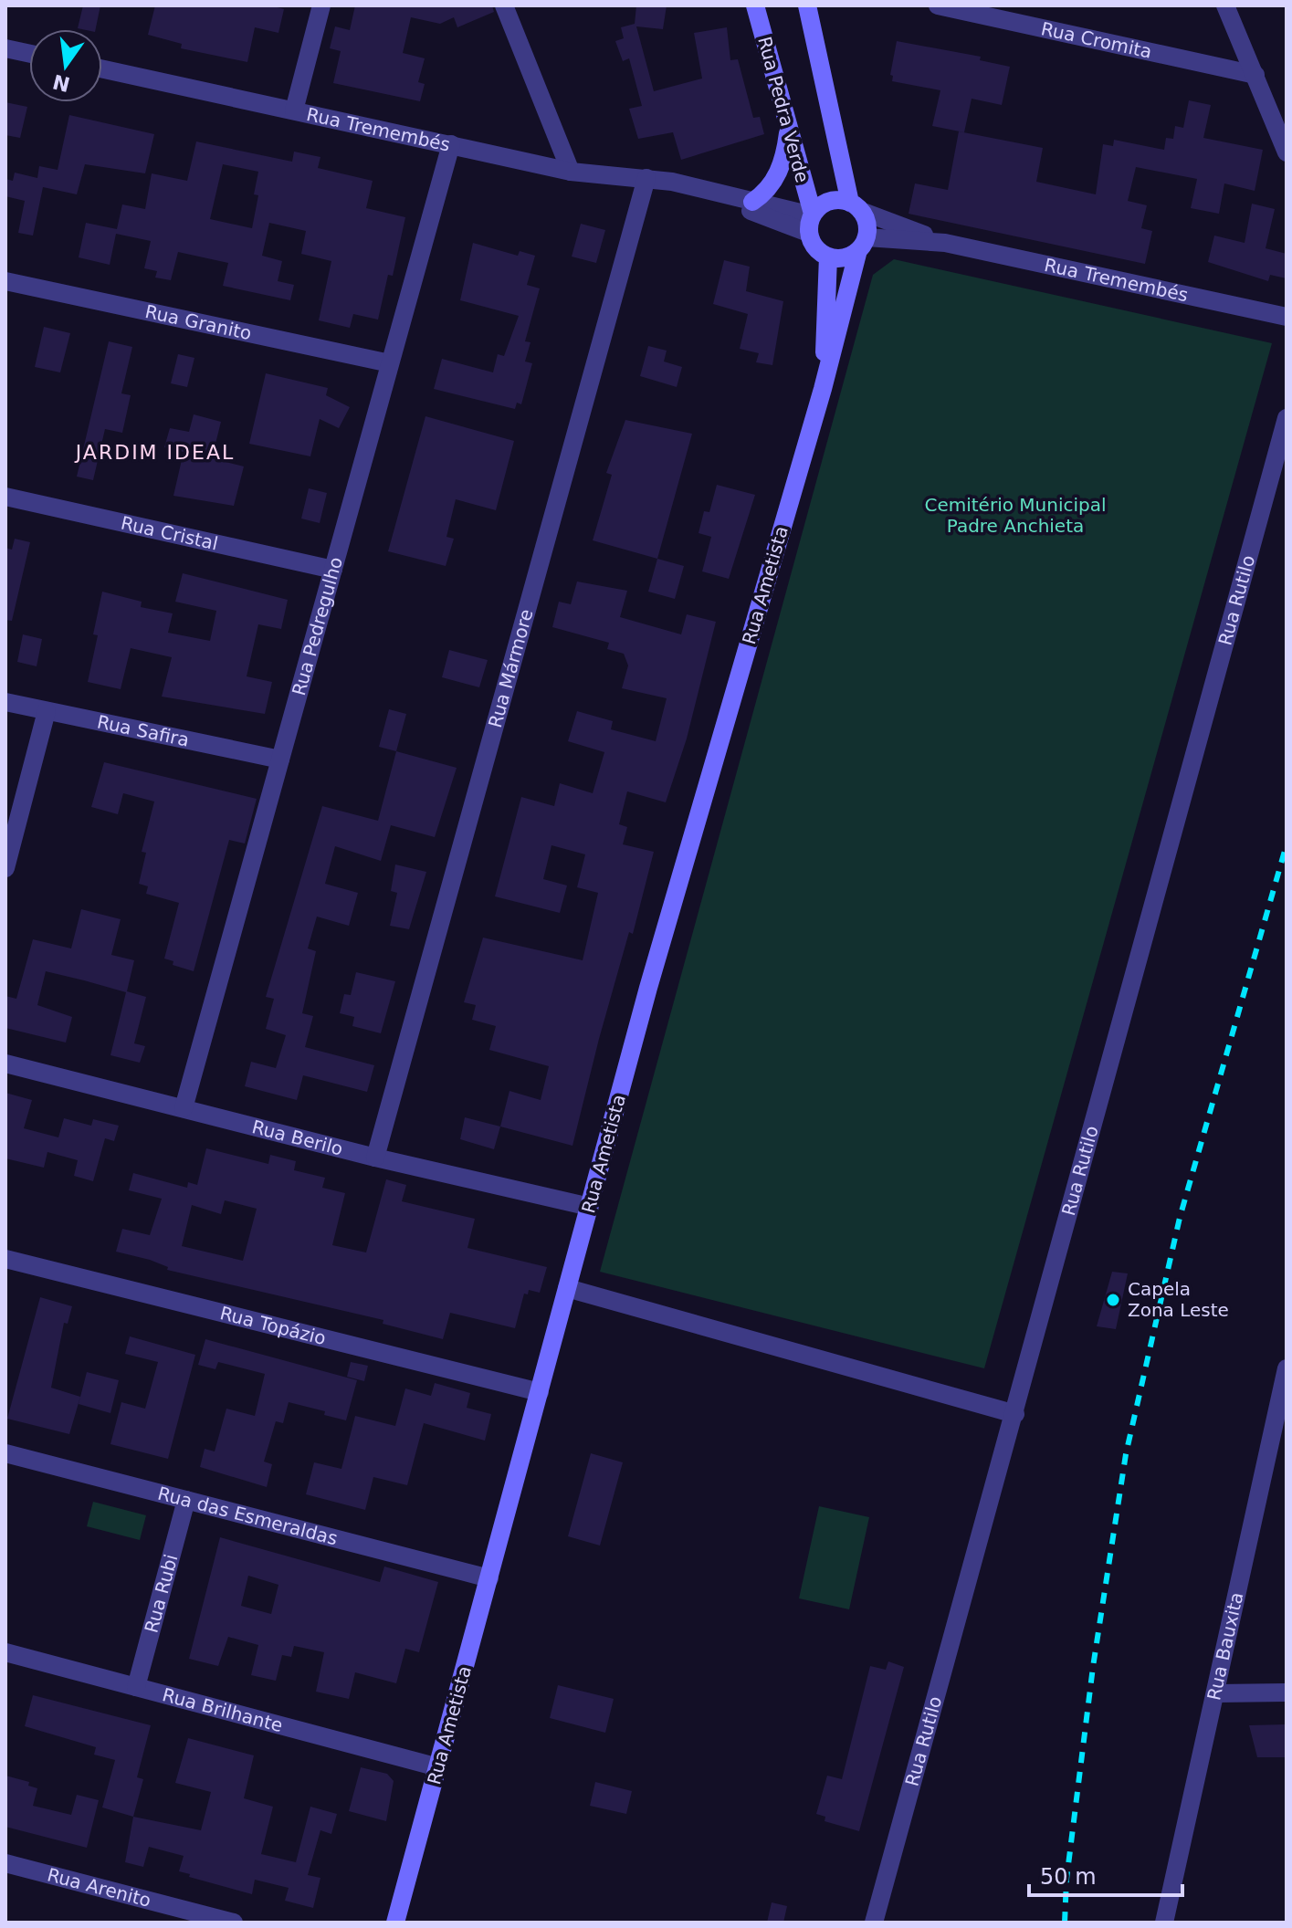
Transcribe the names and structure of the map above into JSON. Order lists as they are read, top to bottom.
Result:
{
  "streets": {
    "street": [
      "Rua Cromita",
      "Rua Pedra Verde",
      "Rua Tremembés",
      "Rua Granito",
      "Rua Cristal",
      "Rua Ametista",
      "Rua Rutilo",
      "Rua Pedregulho",
      "Rua Mármore",
      "Rua Safira",
      "Rua Berilo",
      "Rua Topázio",
      "Rua das Esmeraldas",
      "Rua Rubi",
      "Rua Bauxita",
      "Rua Brilhante",
      "Rua Arenito"
    ]
  },
  "crossings": [
    ["Rua Pedra Verde", "Rua Tremembés"],
    ["Rua Pedra Verde", "Rua Ametista"],
    ["Rua Tremembés", "Rua Ametista"],
    ["Rua Tremembés", "Rua Pedregulho"],
    ["Rua Tremembés", "Rua Mármore"],
    ["Rua Granito", "Rua Pedregulho"],
    ["Rua Cristal", "Rua Pedregulho"],
    ["Rua Ametista", "Rua Berilo"],
    ["Rua Ametista", "Rua Topázio"],
    ["Rua Ametista", "Rua das Esmeraldas"],
    ["Rua Ametista", "Rua Brilhante"],
    ["Rua Pedregulho", "Rua Safira"],
    ["Rua Pedregulho", "Rua Berilo"],
    ["Rua Mármore", "Rua Berilo"],
    ["Rua das Esmeraldas", "Rua Rubi"],
    ["Rua Rubi", "Rua Brilhante"]
  ],
  "districts": ["JARDIM IDEAL"],
  "parks": ["Cemitério Municipal Padre Anchieta"],
  "places": ["Capela Zona Leste"],
  "scale_bar": "50 m",
  "north": "bottom"
}
